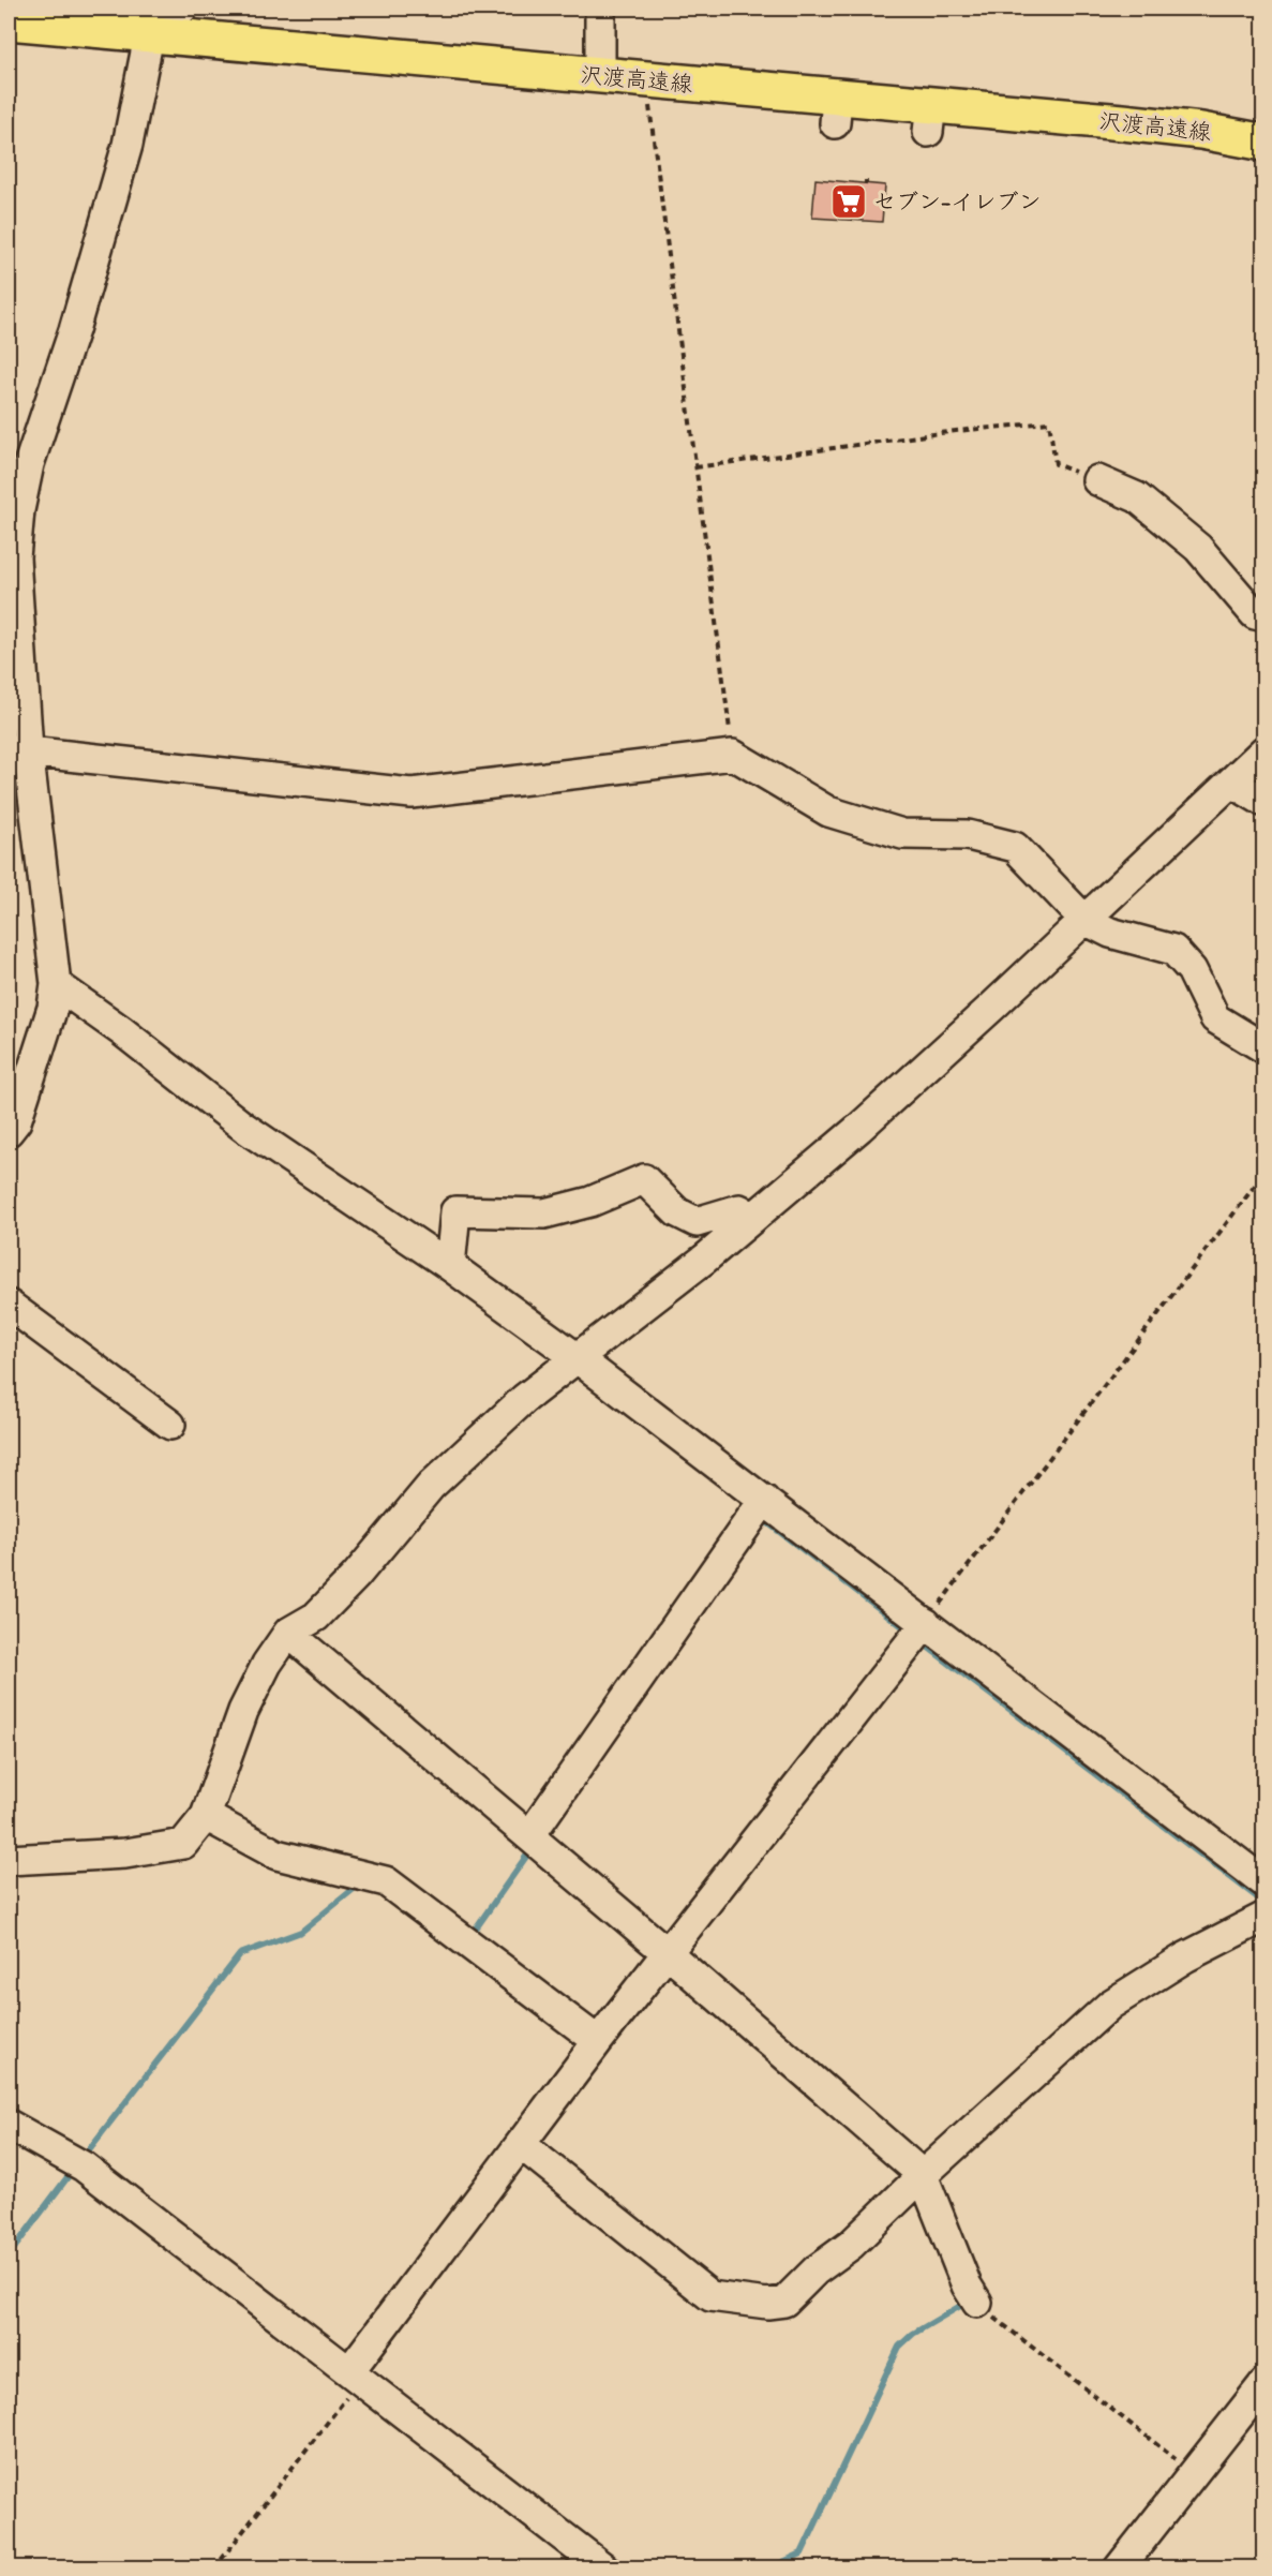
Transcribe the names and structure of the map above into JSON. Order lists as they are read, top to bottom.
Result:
{
  "streets": {
    "main road": ["沢渡高遠線"]
  },
  "places": {
    "supermarket": ["セブン-イレブン"]
  }
}
